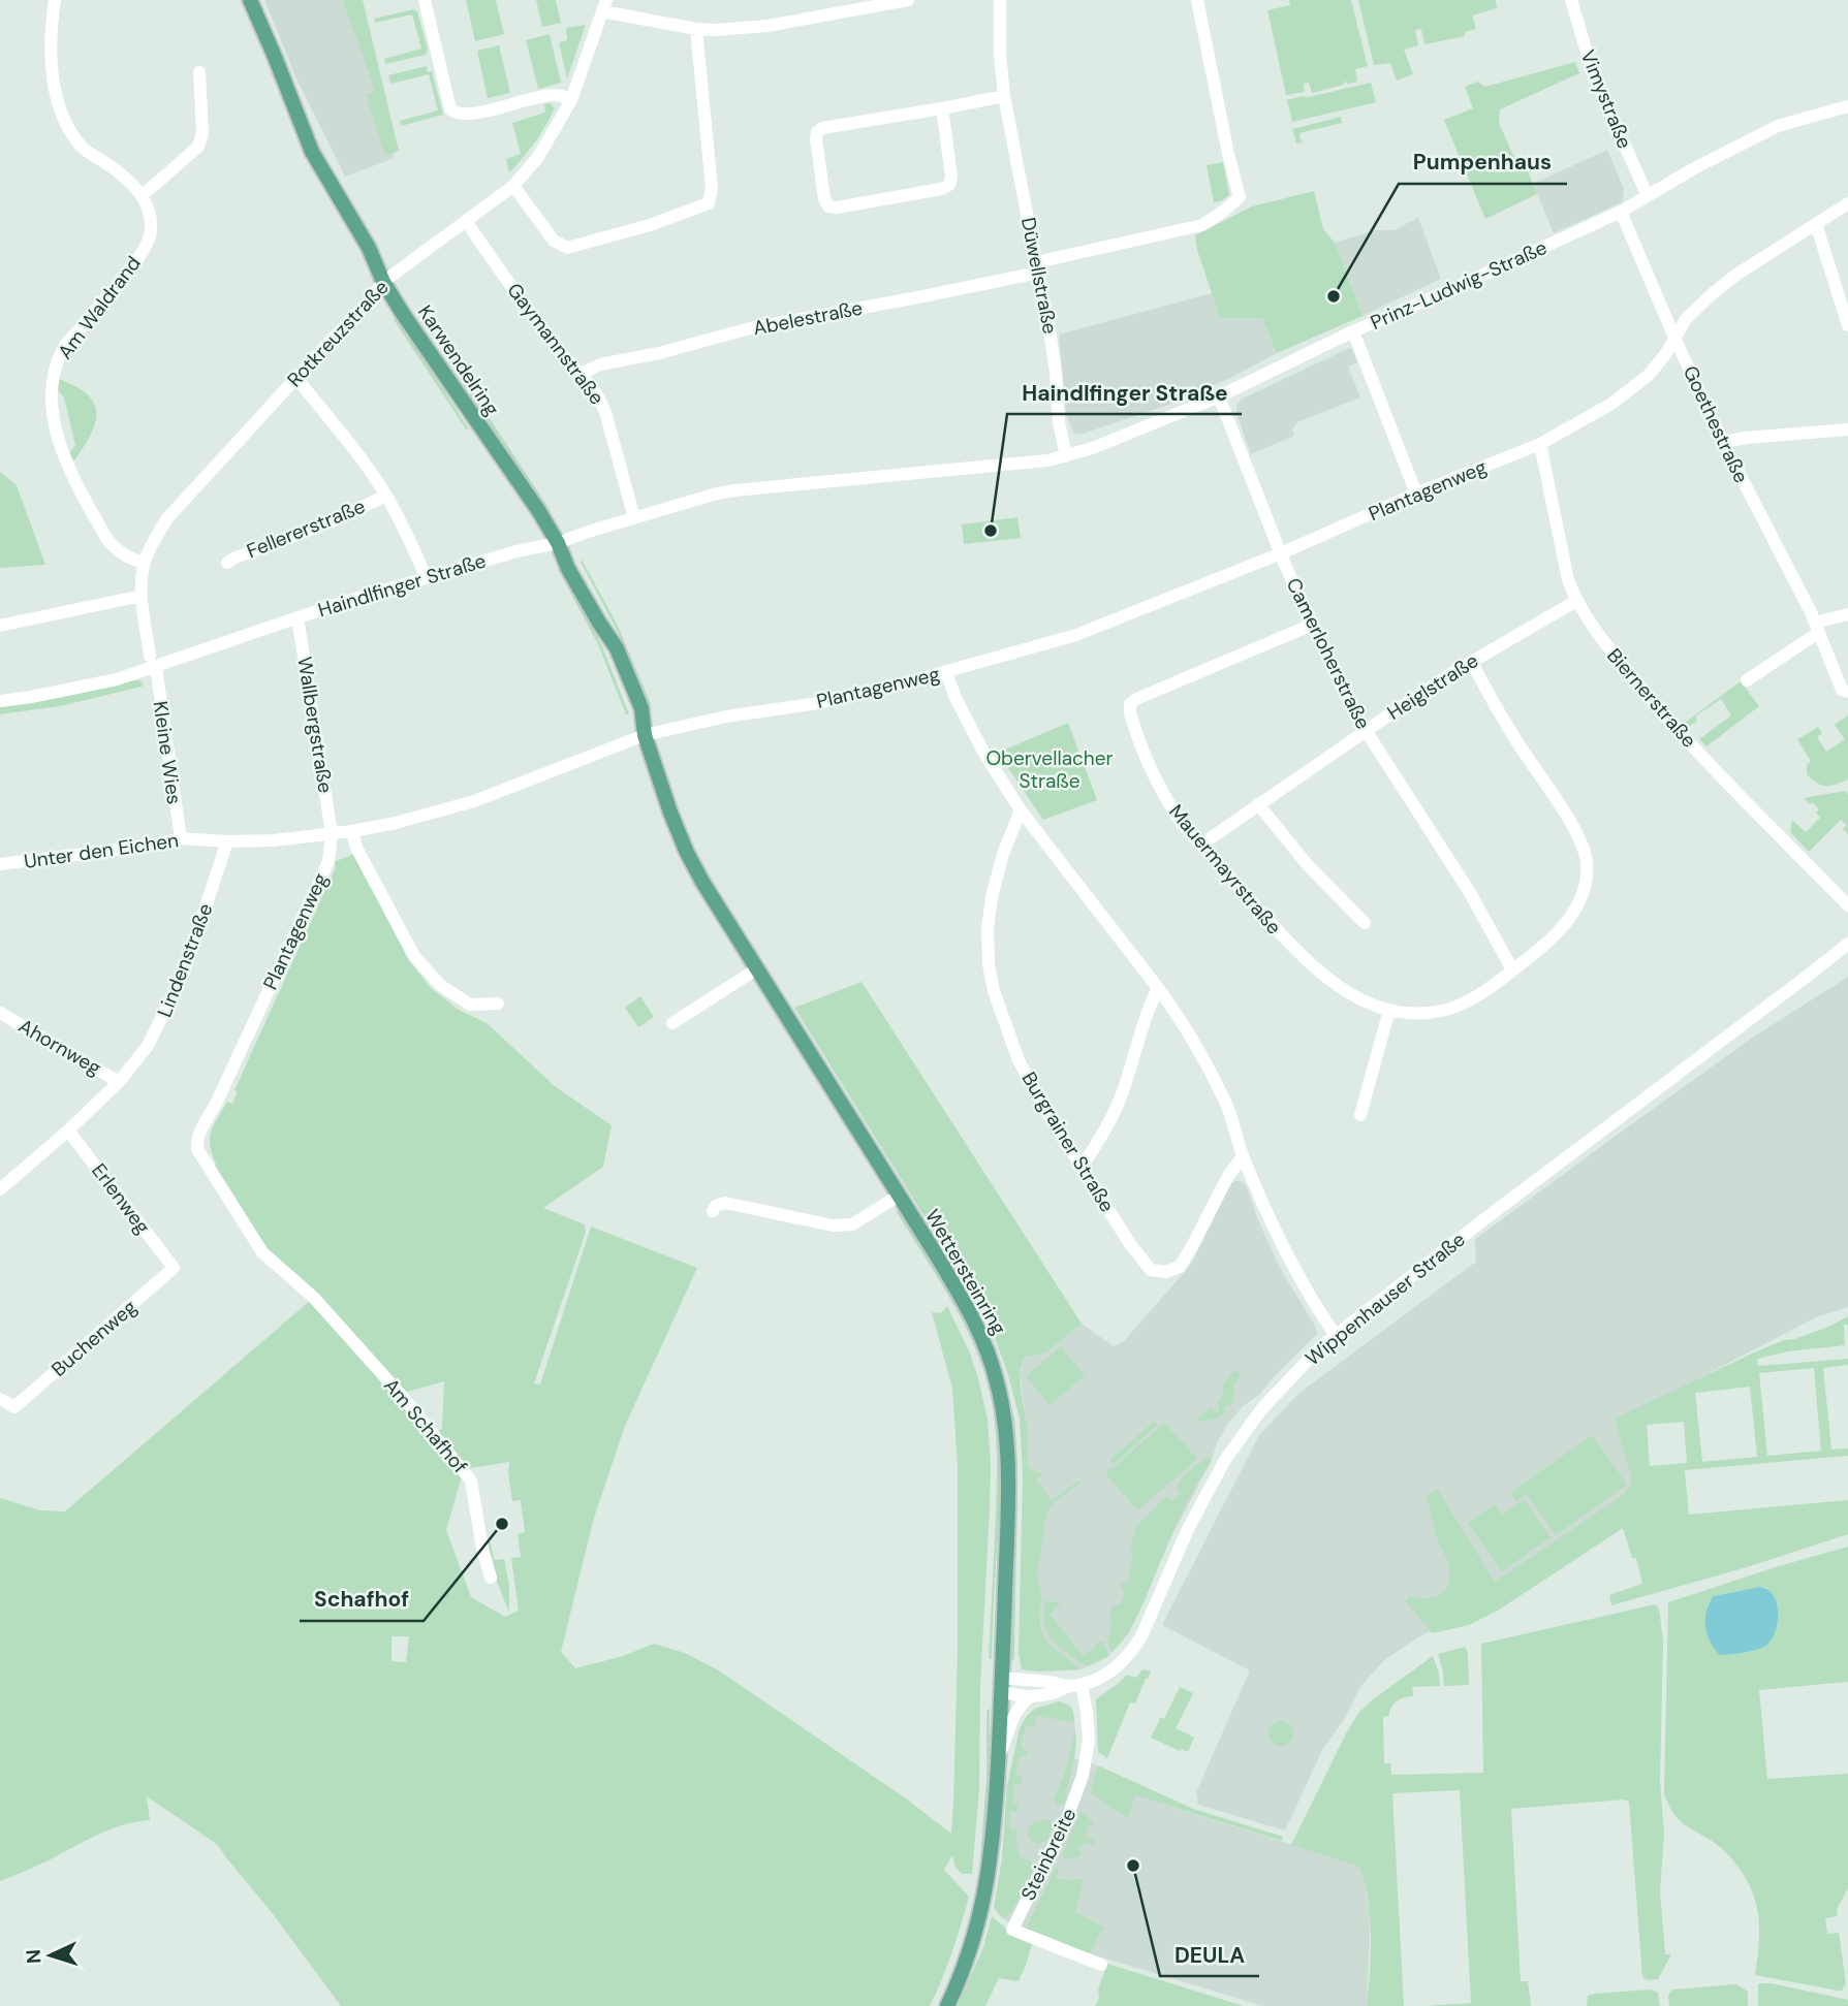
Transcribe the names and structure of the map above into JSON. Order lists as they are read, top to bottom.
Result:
{
  "streets": {
    "main road": ["Karwendelring", "Wettersteinring"],
    "street": [
      "Vimystraße",
      "Düwellstraße",
      "Prinz-Ludwig-Straße",
      "Am Waldrand",
      "Abelestraße",
      "Rotkreuzstraße",
      "Gaymannstraße",
      "Goethestraße",
      "Plantagenweg",
      "Fellererstraße",
      "Haindlfinger Straße",
      "Camerloherstraße",
      "Heiglstraße",
      "Biernerstraße",
      "Wallbergstraße",
      "Kleine Wies",
      "Unter den Eichen",
      "Mauermayrstraße",
      "Lindenstraße",
      "Ahornweg",
      "Burgrainer Straße",
      "Erlenweg",
      "Wippenhauser Straße",
      "Buchenweg",
      "Am Schafhof",
      "Steinbreite"
    ]
  },
  "crossings": [
    ["Vimystraße", "Prinz-Ludwig-Straße"],
    ["Düwellstraße", "Prinz-Ludwig-Straße"],
    ["Düwellstraße", "Abelestraße"],
    ["Düwellstraße", "Haindlfinger Straße"],
    ["Prinz-Ludwig-Straße", "Goethestraße"],
    ["Prinz-Ludwig-Straße", "Haindlfinger Straße"],
    ["Prinz-Ludwig-Straße", "Camerloherstraße"],
    ["Am Waldrand", "Rotkreuzstraße"],
    ["Abelestraße", "Gaymannstraße"],
    ["Rotkreuzstraße", "Gaymannstraße"],
    ["Rotkreuzstraße", "Karwendelring"],
    ["Rotkreuzstraße", "Haindlfinger Straße"],
    ["Rotkreuzstraße", "Kleine Wies"],
    ["Gaymannstraße", "Haindlfinger Straße"],
    ["Karwendelring", "Plantagenweg"],
    ["Karwendelring", "Haindlfinger Straße"],
    ["Karwendelring", "Wettersteinring"],
    ["Goethestraße", "Plantagenweg"],
    ["Plantagenweg", "Camerloherstraße"],
    ["Plantagenweg", "Biernerstraße"],
    ["Plantagenweg", "Wallbergstraße"],
    ["Plantagenweg", "Unter den Eichen"],
    ["Plantagenweg", "Wettersteinring"],
    ["Plantagenweg", "Am Schafhof"],
    ["Haindlfinger Straße", "Wallbergstraße"],
    ["Haindlfinger Straße", "Kleine Wies"],
    ["Camerloherstraße", "Heiglstraße"],
    ["Camerloherstraße", "Mauermayrstraße"],
    ["Heiglstraße", "Biernerstraße"],
    ["Heiglstraße", "Mauermayrstraße"],
    ["Wallbergstraße", "Unter den Eichen"],
    ["Kleine Wies", "Unter den Eichen"],
    ["Unter den Eichen", "Lindenstraße"],
    ["Lindenstraße", "Ahornweg"],
    ["Lindenstraße", "Erlenweg"],
    ["Erlenweg", "Buchenweg"],
    ["Wettersteinring", "Wippenhauser Straße"],
    ["Wippenhauser Straße", "Steinbreite"]
  ],
  "parks": ["Obervellacher Straße"],
  "places": [
    "Pumpenhaus",
    "Haindlfinger Straße",
    "Schafhof",
    "DEULA"
  ],
  "north": "left"
}
